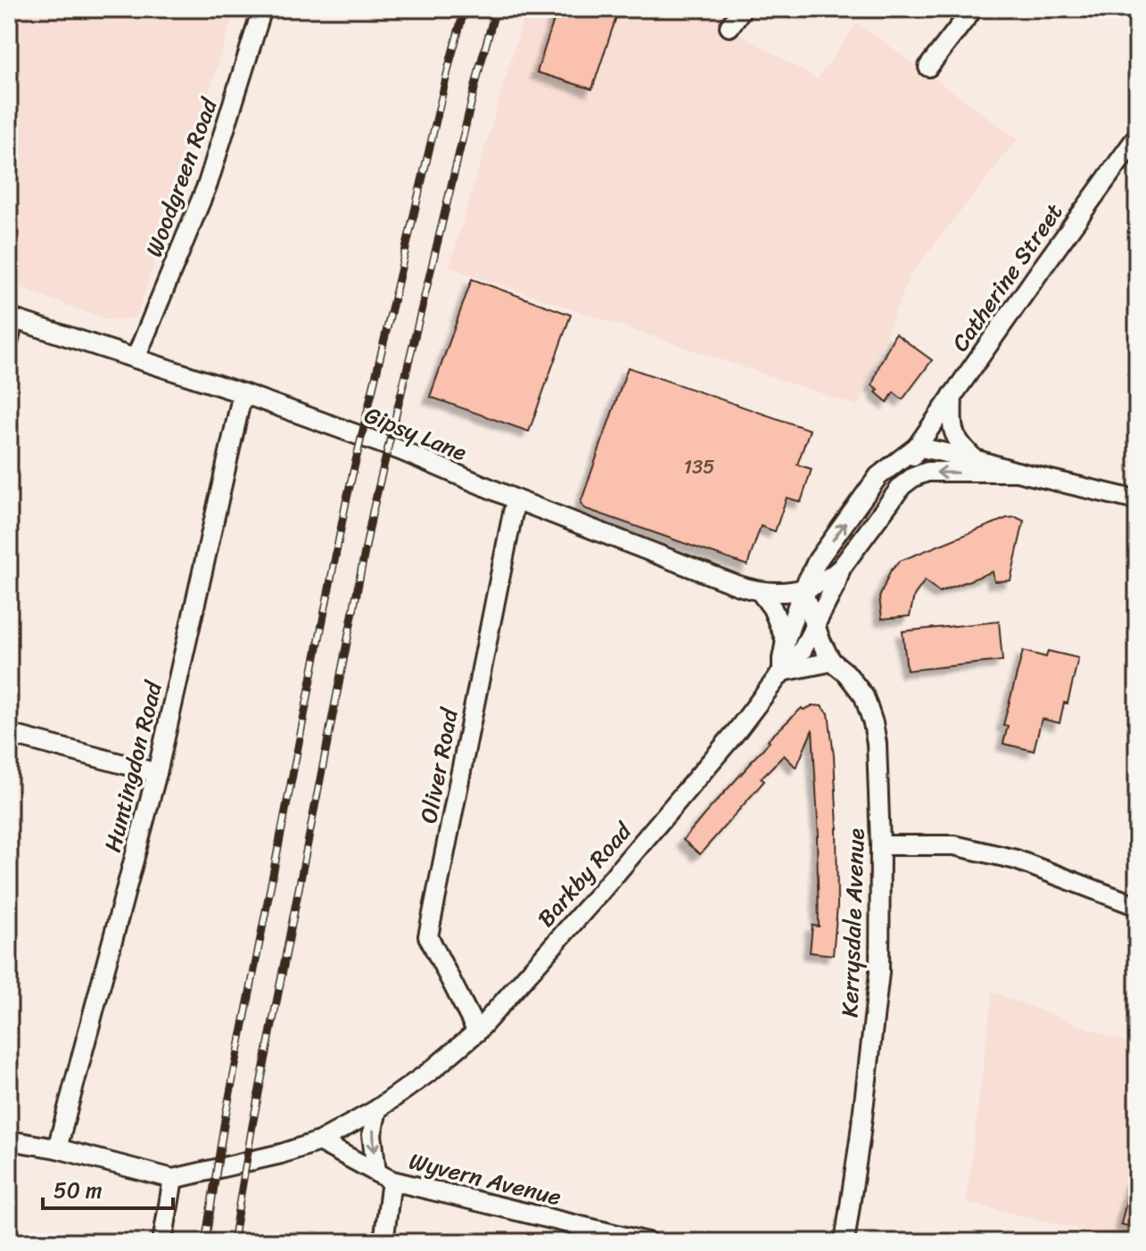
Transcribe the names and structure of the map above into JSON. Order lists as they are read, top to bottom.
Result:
{
  "streets": {
    "street": [
      "Woodgreen Road",
      "Catherine Street",
      "Gipsy Lane",
      "Oliver Road",
      "Huntingdon Road",
      "Barkby Road",
      "Kerrysdale Avenue",
      "Wyvern Avenue"
    ]
  },
  "crossings": [
    ["Woodgreen Road", "Gipsy Lane"],
    ["Catherine Street", "Gipsy Lane"],
    ["Gipsy Lane", "Oliver Road"],
    ["Gipsy Lane", "Huntingdon Road"],
    ["Gipsy Lane", "Barkby Road"],
    ["Gipsy Lane", "Kerrysdale Avenue"],
    ["Oliver Road", "Barkby Road"],
    ["Barkby Road", "Kerrysdale Avenue"],
    ["Barkby Road", "Wyvern Avenue"]
  ],
  "house_numbers": ["135"],
  "scale_bar": "50 m"
}
